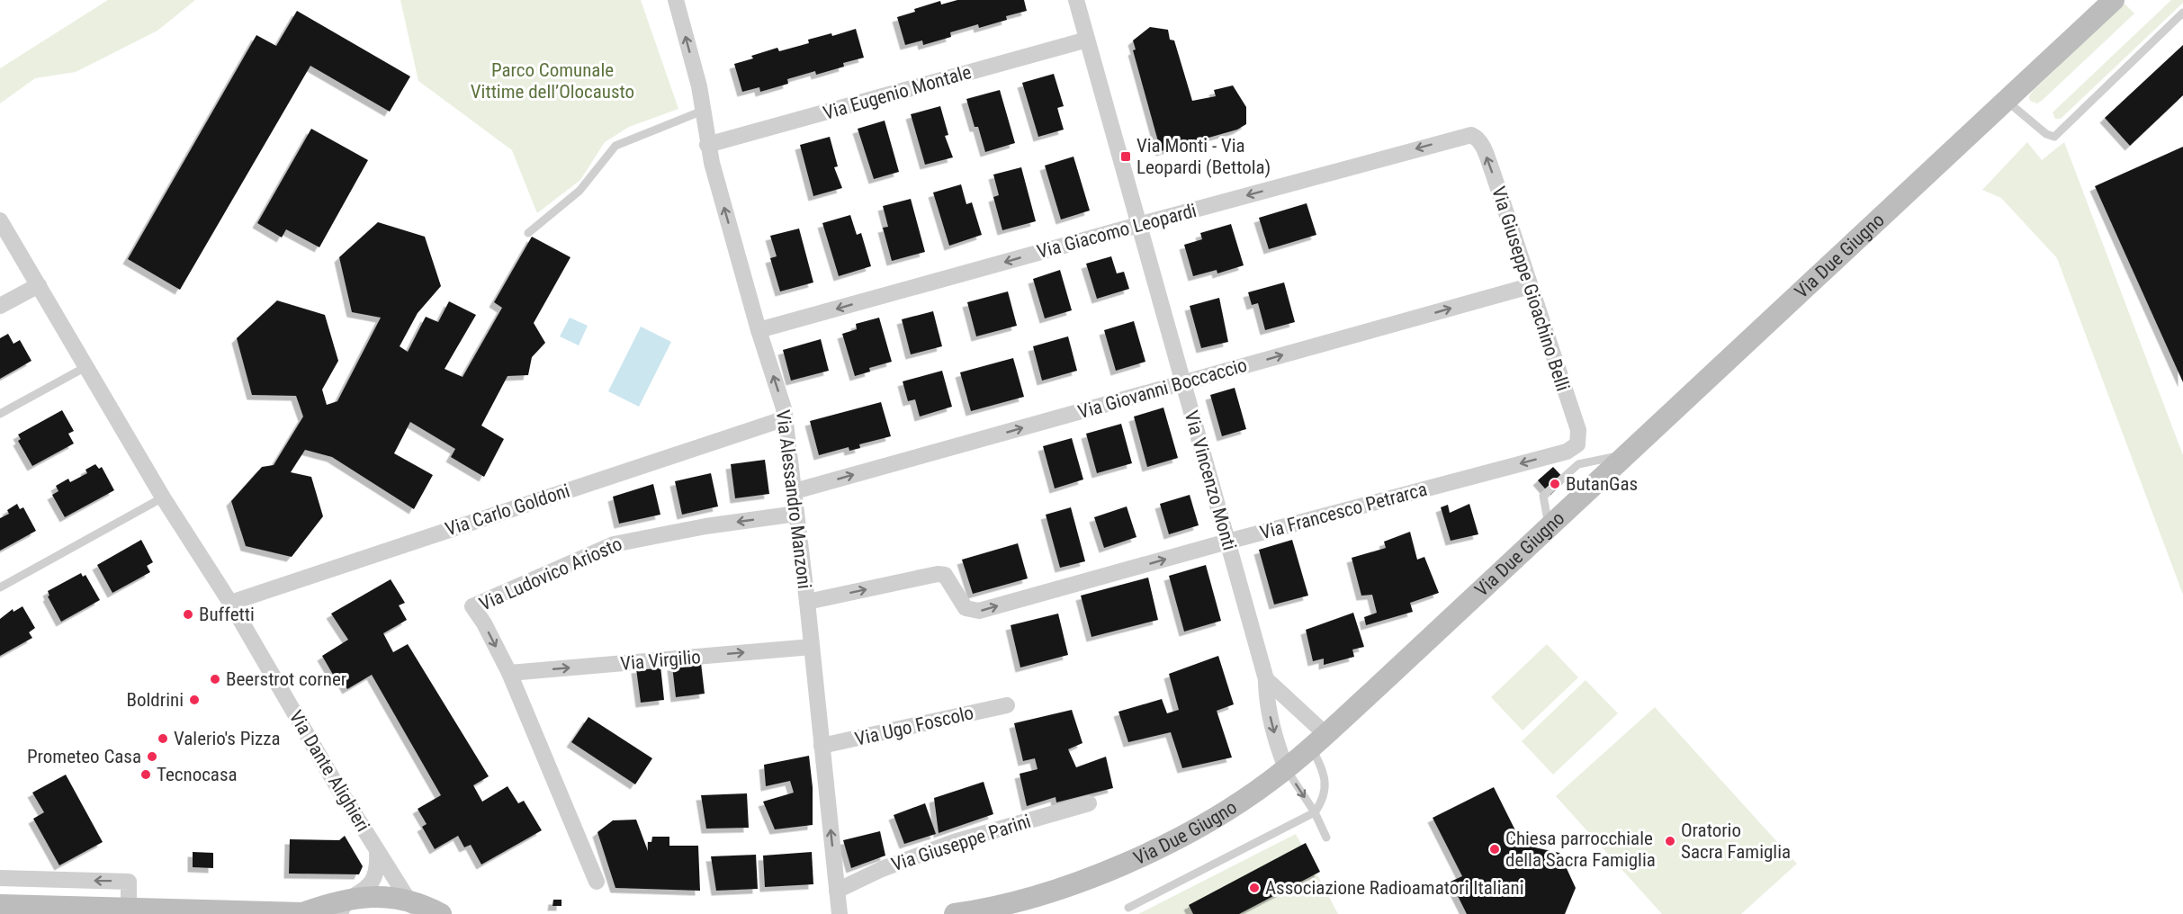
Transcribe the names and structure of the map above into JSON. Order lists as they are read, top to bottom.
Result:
{
  "streets": {
    "main road": ["Via Due Giugno"],
    "street": [
      "Via Eugenio Montale",
      "Via Giacomo Leopardi",
      "Via Giuseppe Gioachino Belli",
      "Via Giovanni Boccaccio",
      "Via Vincenzo Monti",
      "Via Alessandro Manzoni",
      "Via Carlo Goldoni",
      "Via Francesco Petrarca",
      "Via Ludovico Ariosto",
      "Via Virgilio",
      "Via Ugo Foscolo",
      "Via Dante Alighieri",
      "Via Giuseppe Parini"
    ]
  },
  "crossings": [
    ["Via Eugenio Montale", "Via Vincenzo Monti"],
    ["Via Eugenio Montale", "Via Alessandro Manzoni"],
    ["Via Giacomo Leopardi", "Via Giuseppe Gioachino Belli"],
    ["Via Giacomo Leopardi", "Via Vincenzo Monti"],
    ["Via Giacomo Leopardi", "Via Alessandro Manzoni"],
    ["Via Due Giugno", "Via Vincenzo Monti"],
    ["Via Giuseppe Gioachino Belli", "Via Giovanni Boccaccio"],
    ["Via Giuseppe Gioachino Belli", "Via Francesco Petrarca"],
    ["Via Giovanni Boccaccio", "Via Vincenzo Monti"],
    ["Via Giovanni Boccaccio", "Via Alessandro Manzoni"],
    ["Via Vincenzo Monti", "Via Francesco Petrarca"],
    ["Via Alessandro Manzoni", "Via Carlo Goldoni"],
    ["Via Alessandro Manzoni", "Via Francesco Petrarca"],
    ["Via Alessandro Manzoni", "Via Ludovico Ariosto"],
    ["Via Alessandro Manzoni", "Via Virgilio"],
    ["Via Alessandro Manzoni", "Via Ugo Foscolo"],
    ["Via Alessandro Manzoni", "Via Giuseppe Parini"],
    ["Via Carlo Goldoni", "Via Dante Alighieri"],
    ["Via Ludovico Ariosto", "Via Virgilio"]
  ],
  "one_way": [
    "Via Giacomo Leopardi",
    "Via Giuseppe Gioachino Belli",
    "Via Giovanni Boccaccio",
    "Via Alessandro Manzoni",
    "Via Virgilio"
  ],
  "parks": ["Parco Comunale Vittime dell’Olocausto"],
  "places": {
    "transit": ["Via Monti - Via Leopardi (Bettola)"],
    "other": [
      "ButanGas",
      "Buffetti",
      "Beerstrot corner",
      "Boldrini",
      "Valerio's Pizza",
      "Prometeo Casa",
      "Tecnocasa",
      "Oratorio Sacra Famiglia",
      "Chiesa parrocchiale della Sacra Famiglia",
      "Associazione Radioamatori Italiani"
    ]
  }
}
